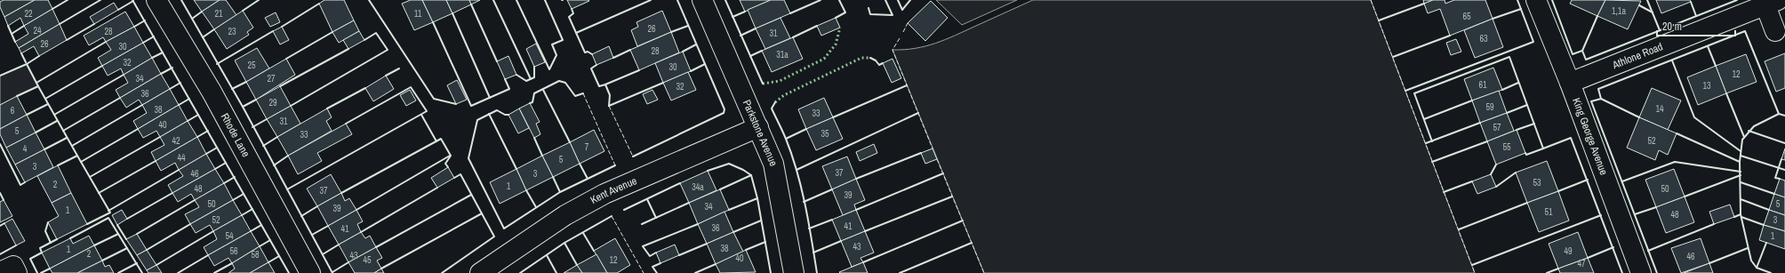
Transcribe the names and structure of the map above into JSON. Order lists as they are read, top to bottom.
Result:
{
  "streets": {
    "street": [
      "Athlone Road",
      "Parkstone Avenue",
      "Rhode Lane",
      "King George Avenue",
      "Kent Avenue"
    ]
  },
  "crossings": [
    ["Athlone Road", "King George Avenue"],
    ["Parkstone Avenue", "Kent Avenue"]
  ],
  "house_numbers": [
    "1,1a",
    "22",
    "21",
    "11",
    "65",
    "26",
    "24",
    "28",
    "23",
    "31",
    "63",
    "26",
    "30",
    "28",
    "31a",
    "32",
    "25",
    "30",
    "12",
    "34",
    "27",
    "61",
    "13",
    "32",
    "36",
    "29",
    "59",
    "14",
    "38",
    "6",
    "33",
    "31",
    "40",
    "57",
    "5",
    "35",
    "33",
    "42",
    "52",
    "7",
    "55",
    "4",
    "44",
    "5",
    "3",
    "37",
    "46",
    "3",
    "53",
    "2",
    "1",
    "34a",
    "48",
    "50",
    "37",
    "39",
    "50",
    "5",
    "34",
    "39",
    "1",
    "51",
    "48",
    "52",
    "3",
    "41",
    "36",
    "41",
    "54",
    "1",
    "43",
    "38",
    "1",
    "56",
    "49",
    "2",
    "58",
    "43",
    "46",
    "40",
    "45",
    "12",
    "47"
  ],
  "scale_bar": "20 m"
}
